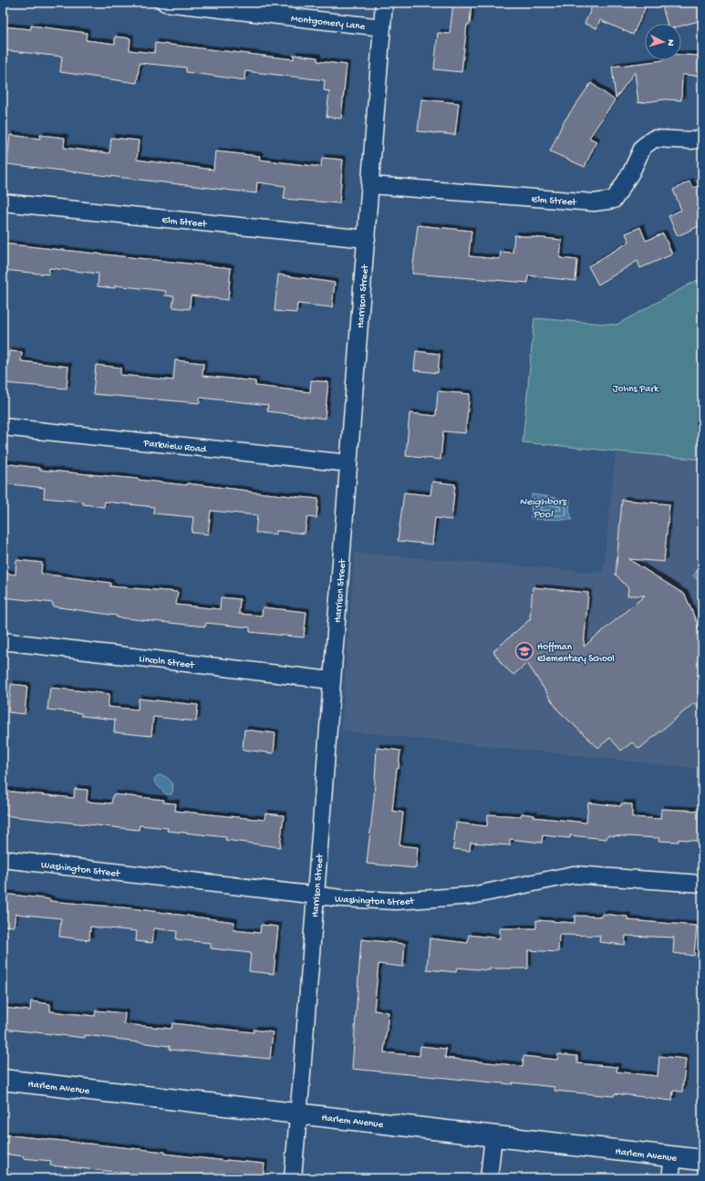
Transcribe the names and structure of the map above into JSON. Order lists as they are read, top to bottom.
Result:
{
  "streets": {
    "main road": ["Harlem Avenue"],
    "street": [
      "Montgomery Lane",
      "Elm Street",
      "Harrison Street",
      "Parkview Road",
      "Lincoln Street",
      "Washington Street"
    ]
  },
  "crossings": [
    ["Montgomery Lane", "Harrison Street"],
    ["Elm Street", "Harrison Street"],
    ["Harrison Street", "Parkview Road"],
    ["Harrison Street", "Lincoln Street"],
    ["Harrison Street", "Washington Street"],
    ["Harrison Street", "Harlem Avenue"]
  ],
  "water": ["Neighbors Pool"],
  "parks": ["Johns Park"],
  "places": {
    "school or university": ["Hoffman Elementary School"]
  },
  "north": "right"
}
